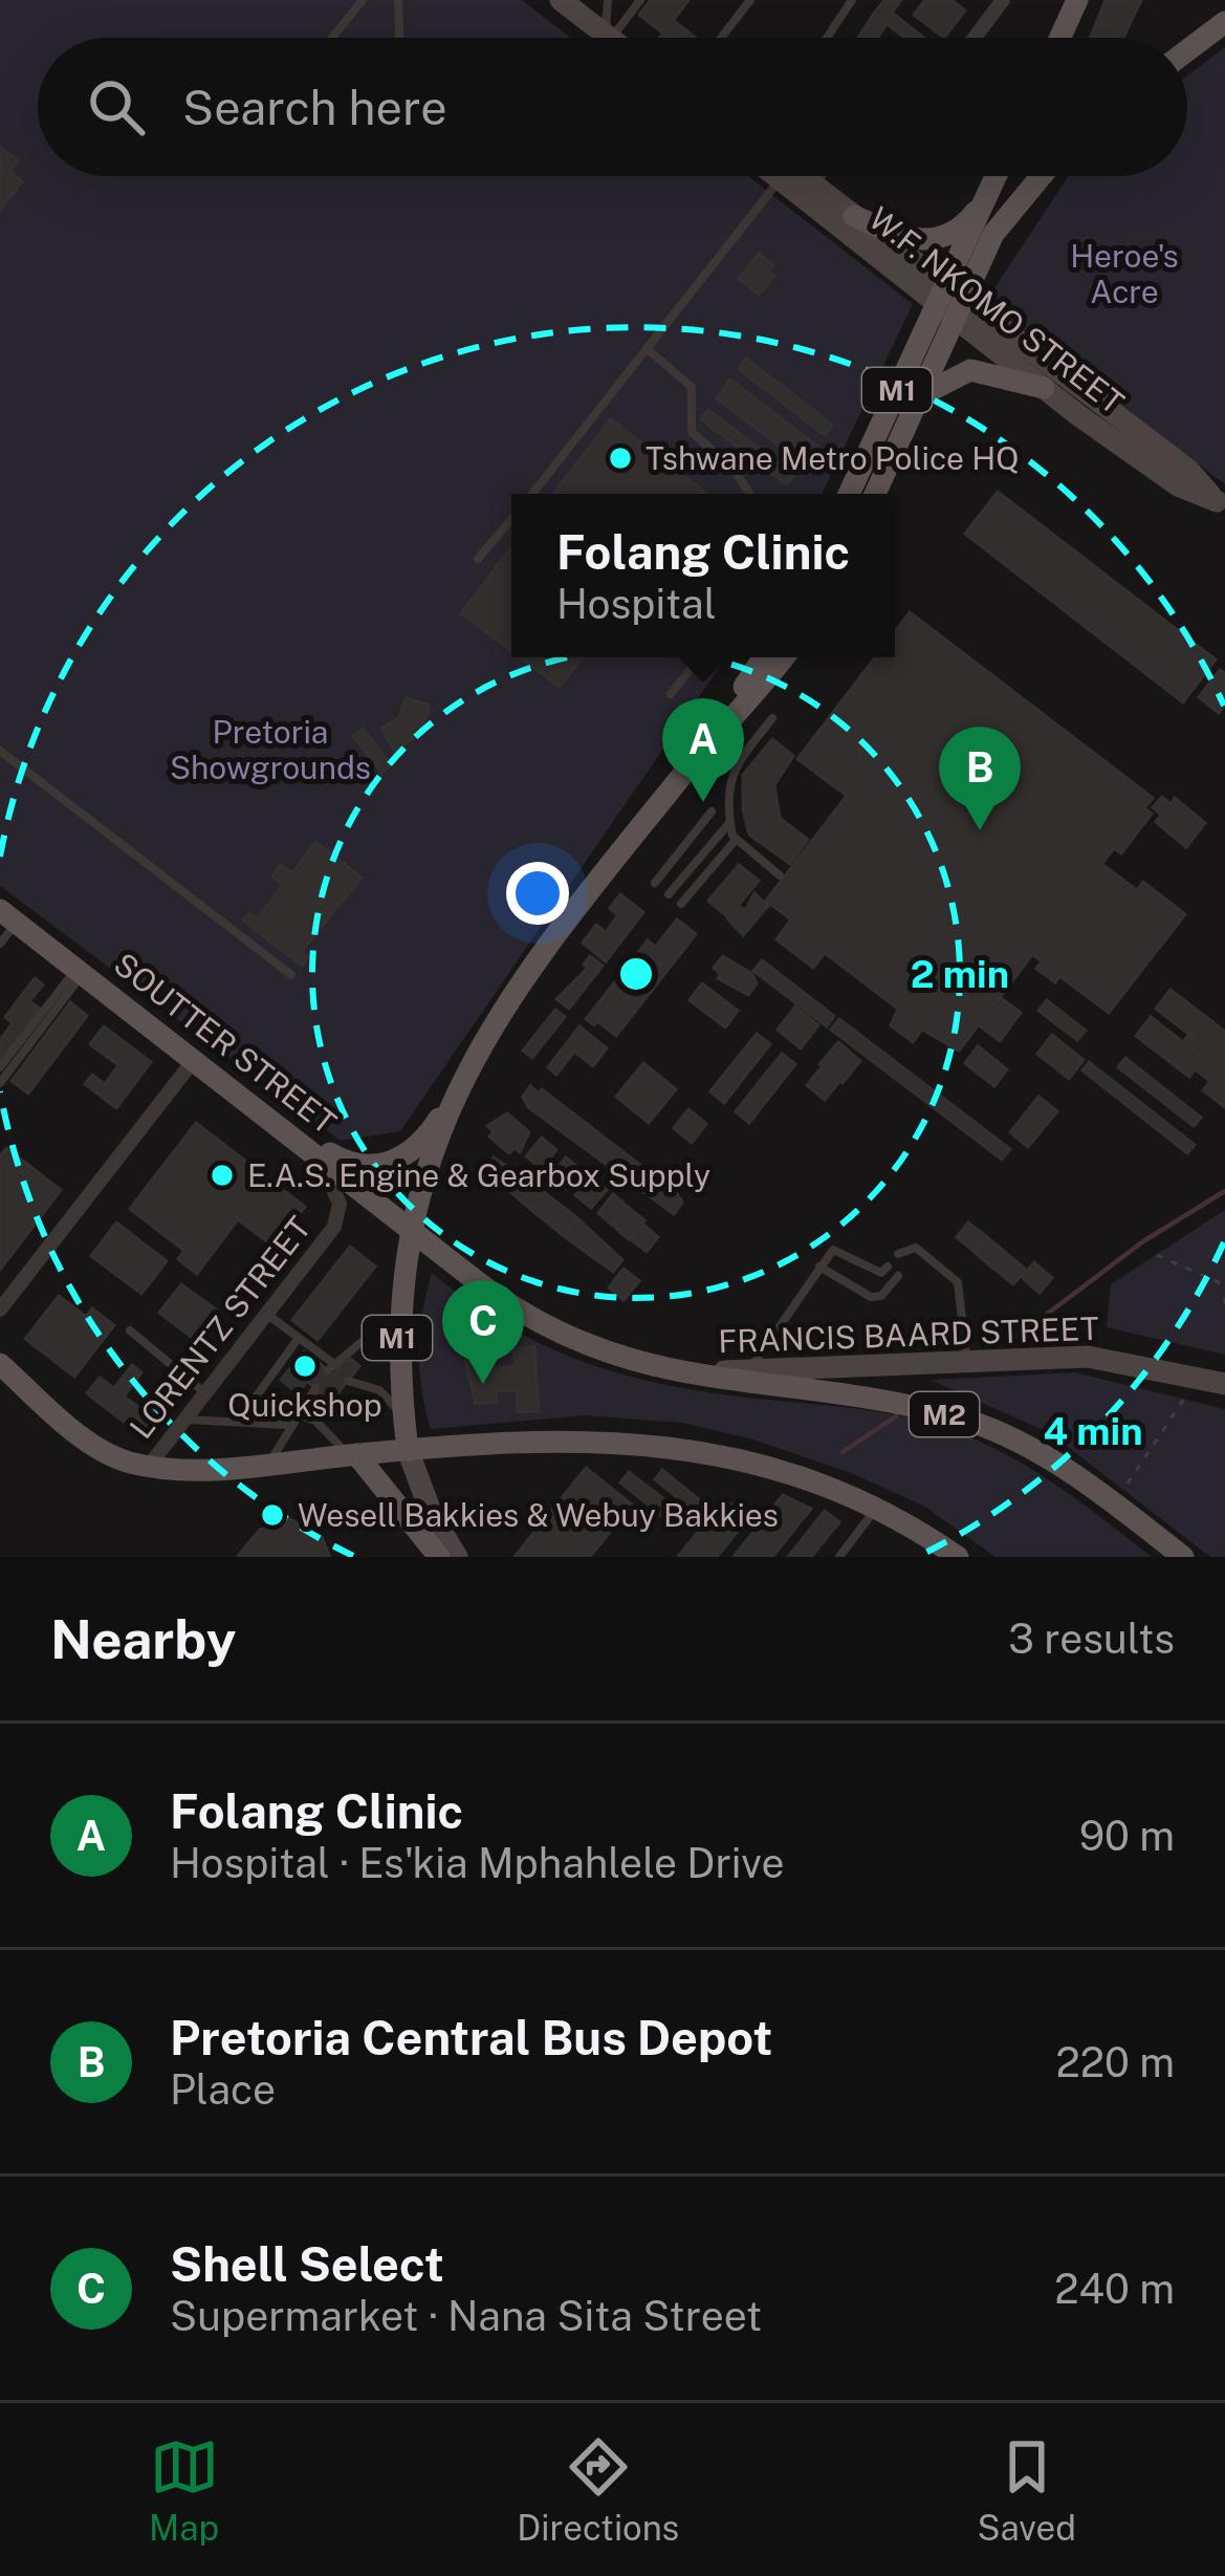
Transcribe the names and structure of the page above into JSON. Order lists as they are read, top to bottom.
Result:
{
  "streets": {
    "main road": [
      "W.F. NKOMO STREET",
      "M1",
      "SOUTTER STREET",
      "FRANCIS BAARD STREET",
      "M2"
    ],
    "street": ["LORENTZ STREET"]
  },
  "crossings": [
    ["W.F. NKOMO STREET", "M1"],
    ["M1", "SOUTTER STREET"],
    ["M1", "M2"],
    ["SOUTTER STREET", "LORENTZ STREET"],
    ["SOUTTER STREET", "M2"],
    ["FRANCIS BAARD STREET", "M2"]
  ],
  "parks": ["Heroe's Acre", "Pretoria Showgrounds"],
  "places": [
    "Tshwane Metro Police HQ",
    "E.A.S. Engine & Gearbox Supply",
    "Quickshop",
    "Wesell Bakkies & Webuy Bakkies"
  ],
  "page": {
    "search": "Search here",
    "popup": ["Folang Clinic", "Hospital"],
    "pins": ["A", "B", "C"],
    "heading": ["Nearby", "3 results"],
    "list": [
      {
        "mark": "A",
        "name": "Folang Clinic",
        "note": "Hospital · Es'kia Mphahlele Drive",
        "value": "90 m"
      },
      {
        "mark": "B",
        "name": "Pretoria Central Bus Depot",
        "note": "Place",
        "value": "220 m"
      },
      {
        "mark": "C",
        "name": "Shell Select",
        "note": "Supermarket · Nana Sita Street",
        "value": "240 m"
      }
    ],
    "nav": ["Map", "Directions", "Saved"]
  },
  "rings": ["2 min", "4 min"]
}
